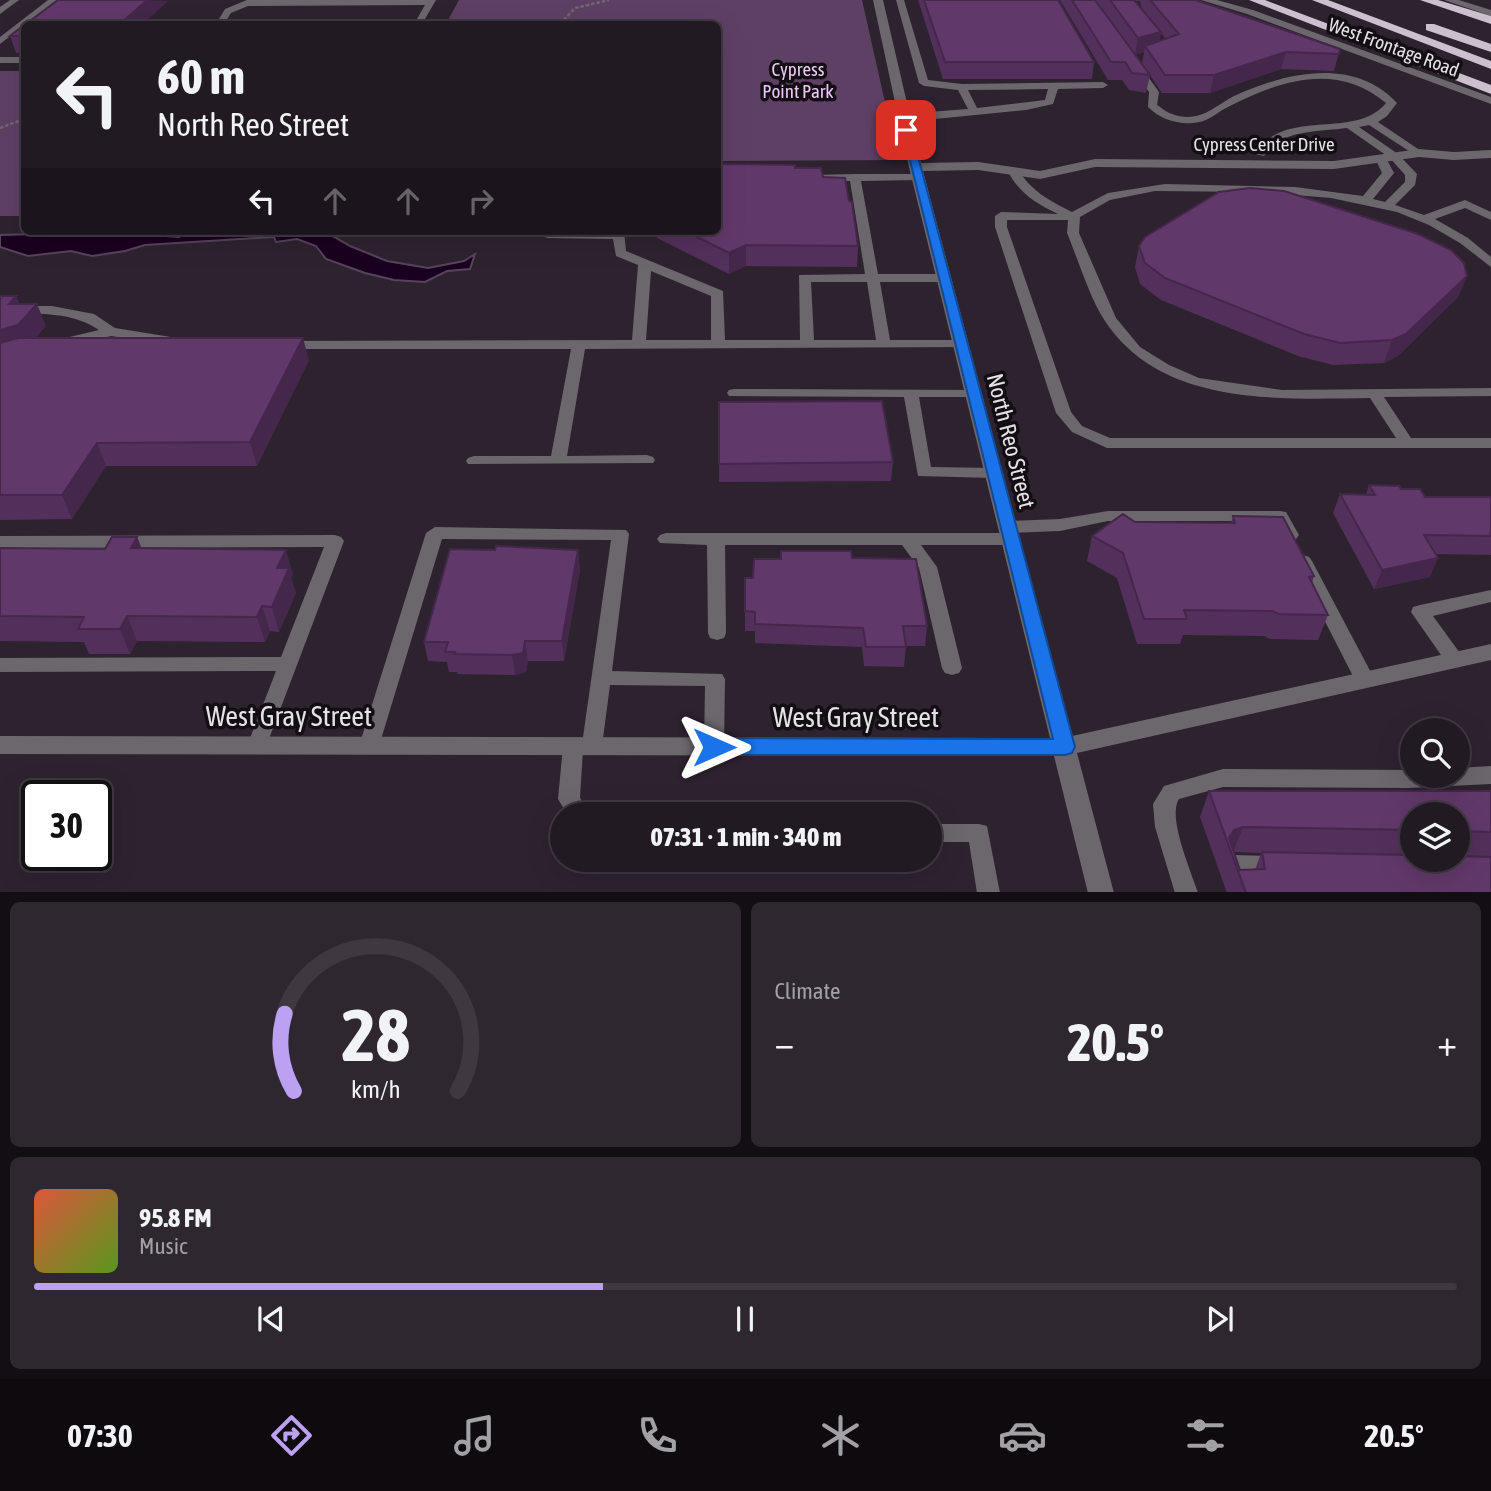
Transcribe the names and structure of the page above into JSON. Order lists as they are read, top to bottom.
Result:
{
  "streets": {
    "street": [
      "West Frontage Road",
      "Cypress Center Drive",
      "North Reo Street",
      "West Gray Street"
    ]
  },
  "crossings": [
    ["Cypress Center Drive", "North Reo Street"],
    ["North Reo Street", "West Gray Street"]
  ],
  "parks": ["Cypress Point Park"],
  "page": {
    "turn": ["60 m", "North Reo Street"],
    "limit": "30",
    "trip": "07:31 · 1 min · 340 m",
    "tile": "Climate",
    "heat": ["−", "20.5°", "+"],
    "song": ["95.8 FM", "Music"],
    "tabs": ["07:30", "20.5°"],
    "gauge": ["28", "km/h"]
  }
}
